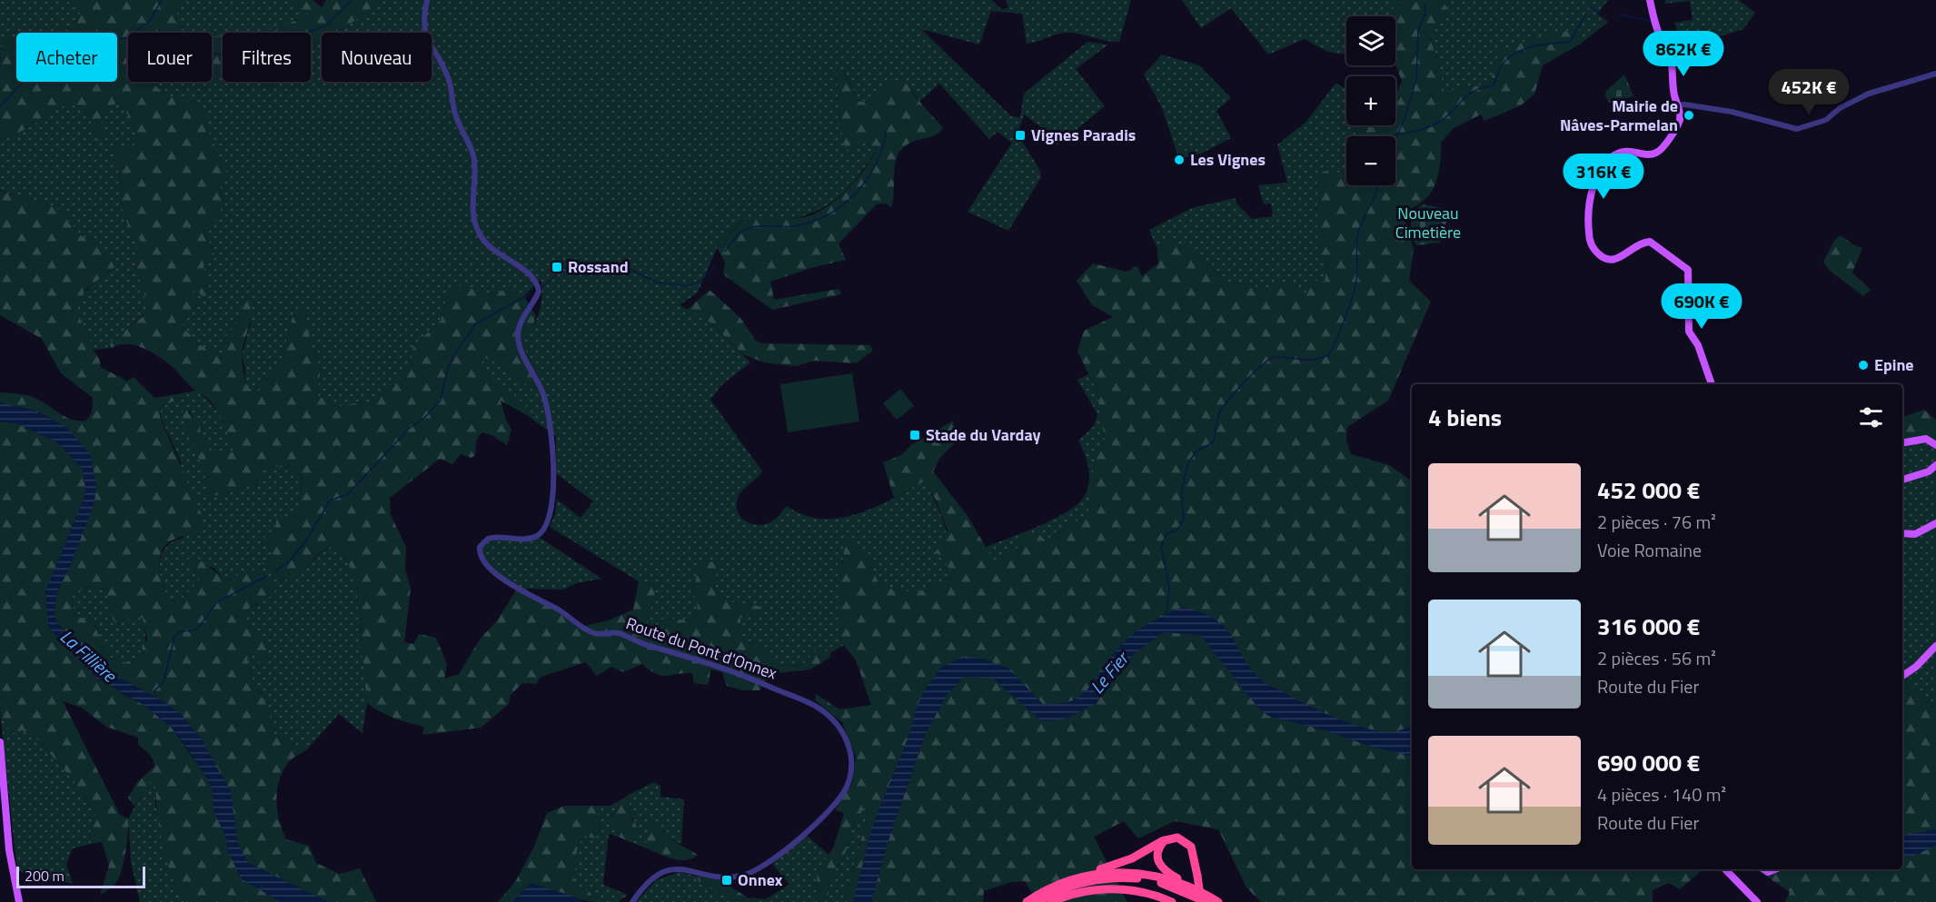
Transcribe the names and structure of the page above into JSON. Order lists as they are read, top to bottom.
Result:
{
  "streets": {
    "street": ["Route du Pont d'Onnex"]
  },
  "water": ["La Fillière", "Le Fier"],
  "parks": ["Nouveau Cimetière"],
  "places": {
    "other": ["Mairie de Nâves-Parmelan", "Les Vignes", "Epine"],
    "transit": [
      "Vignes Paradis",
      "Rossand",
      "Stade du Varday",
      "Onnex"
    ]
  },
  "scale_bar": "200 m",
  "page": {
    "map_buttons": ["+", "−"],
    "price": [
      "862K €",
      "452K €",
      "316K €",
      "690K €"
    ],
    "chip": [
      "Acheter",
      "Louer",
      "Filtres",
      "Nouveau"
    ],
    "heading": "4 biens",
    "list": [
      {
        "name": "452 000 €",
        "note": "2 pièces · 76 m² · Voie Romaine"
      },
      {
        "name": "316 000 €",
        "note": "2 pièces · 56 m² · Route du Fier"
      },
      {
        "name": "690 000 €",
        "note": "4 pièces · 140 m² · Route du Fier"
      }
    ],
    "scale": "200 m"
  }
}
